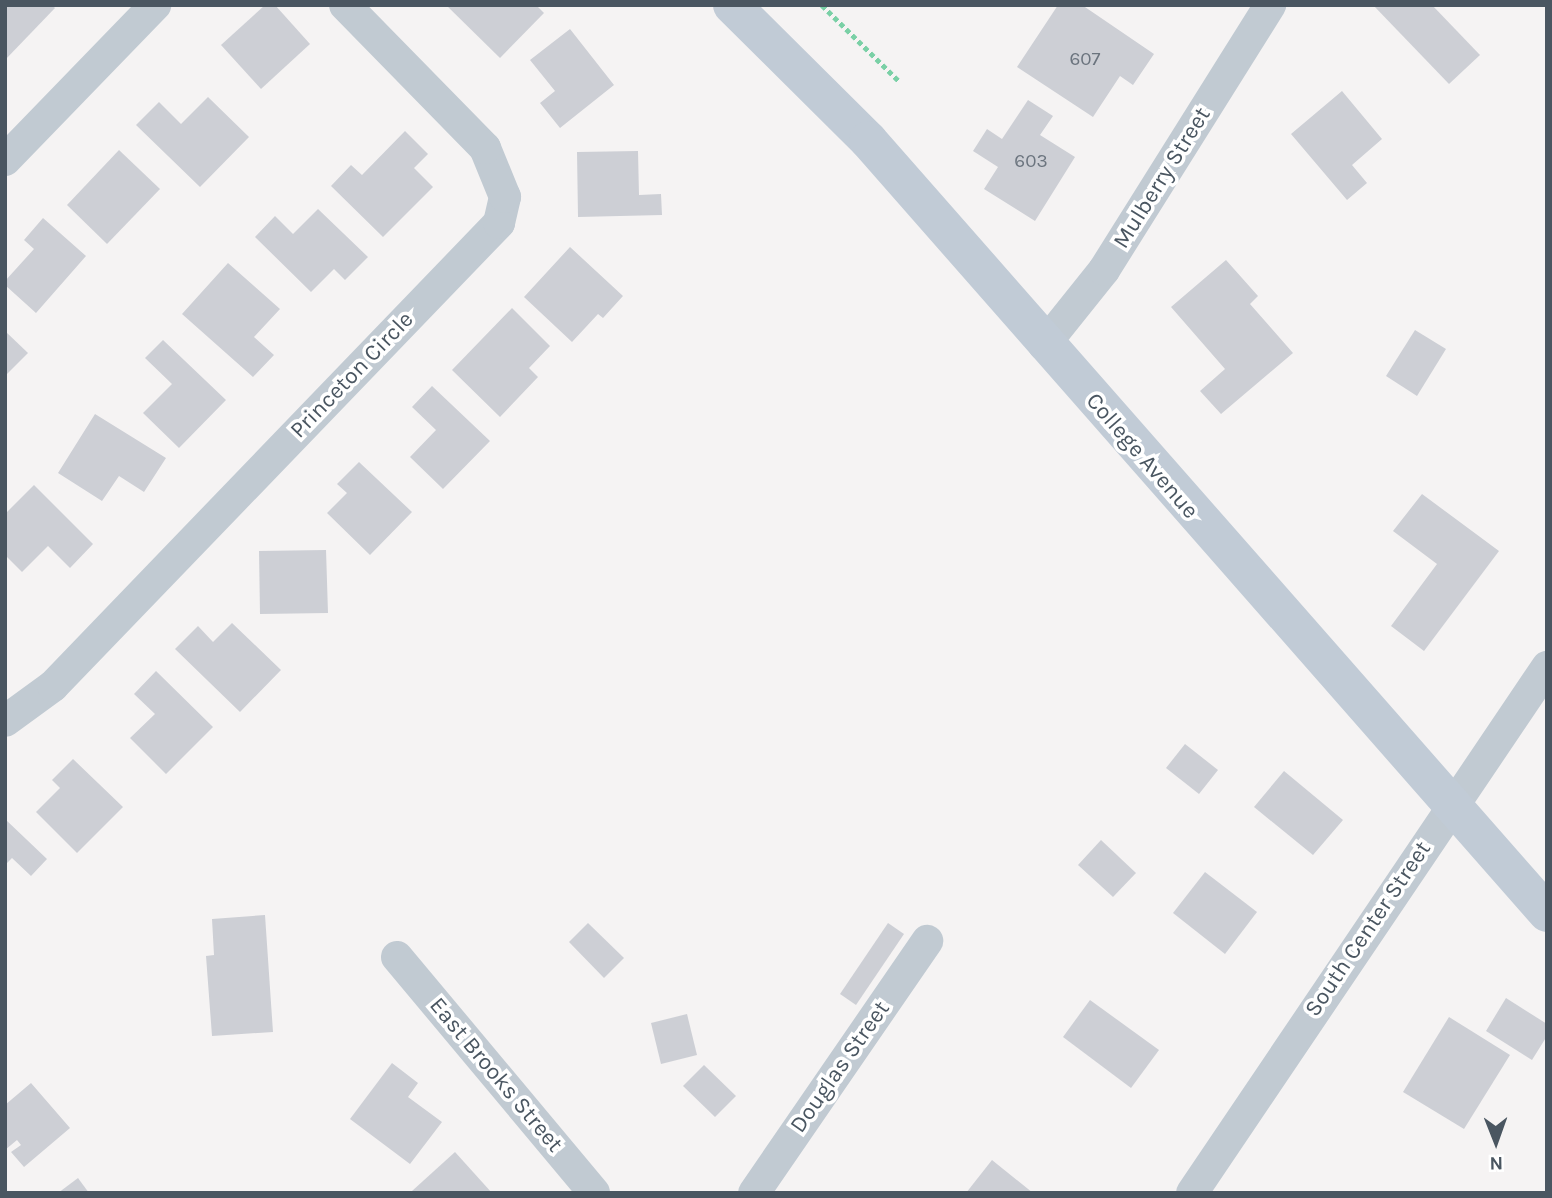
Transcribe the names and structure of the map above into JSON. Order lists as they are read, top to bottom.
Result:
{
  "streets": {
    "main road": ["College Avenue"],
    "street": [
      "Mulberry Street",
      "Princeton Circle",
      "South Center Street",
      "Douglas Street",
      "East Brooks Street"
    ]
  },
  "crossings": [
    ["Mulberry Street", "College Avenue"],
    ["College Avenue", "South Center Street"]
  ],
  "house_numbers": ["607", "603"],
  "north": "bottom"
}
